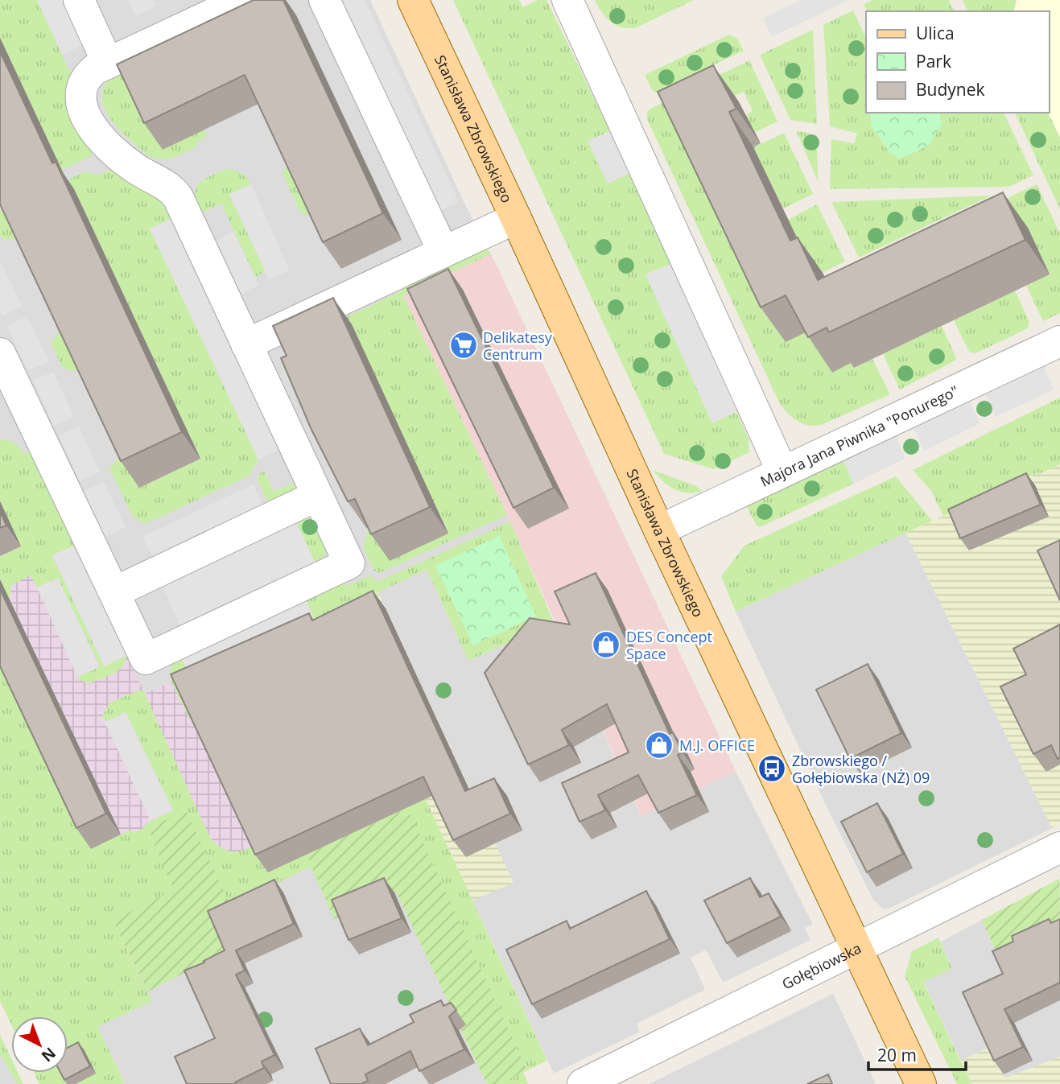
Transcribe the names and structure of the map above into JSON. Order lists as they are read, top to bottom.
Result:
{
  "streets": {
    "main road": ["Stanisława Zbrowskiego"],
    "street": ["Majora Jana Piwnika \"Ponurego\"", "Gołębiowska"]
  },
  "crossings": [
    ["Stanisława Zbrowskiego", "Majora Jana Piwnika \"Ponurego\""],
    ["Stanisława Zbrowskiego", "Gołębiowska"]
  ],
  "places": {
    "supermarket": ["Delikatesy Centrum"],
    "shop": ["DES Concept Space", "M.J. OFFICE"],
    "bus stop": ["Zbrowskiego / Gołębiowska (NŻ) 09"]
  },
  "legend": ["Ulica", "Park", "Budynek"],
  "scale_bar": "20 m",
  "north": "bottom right"
}
